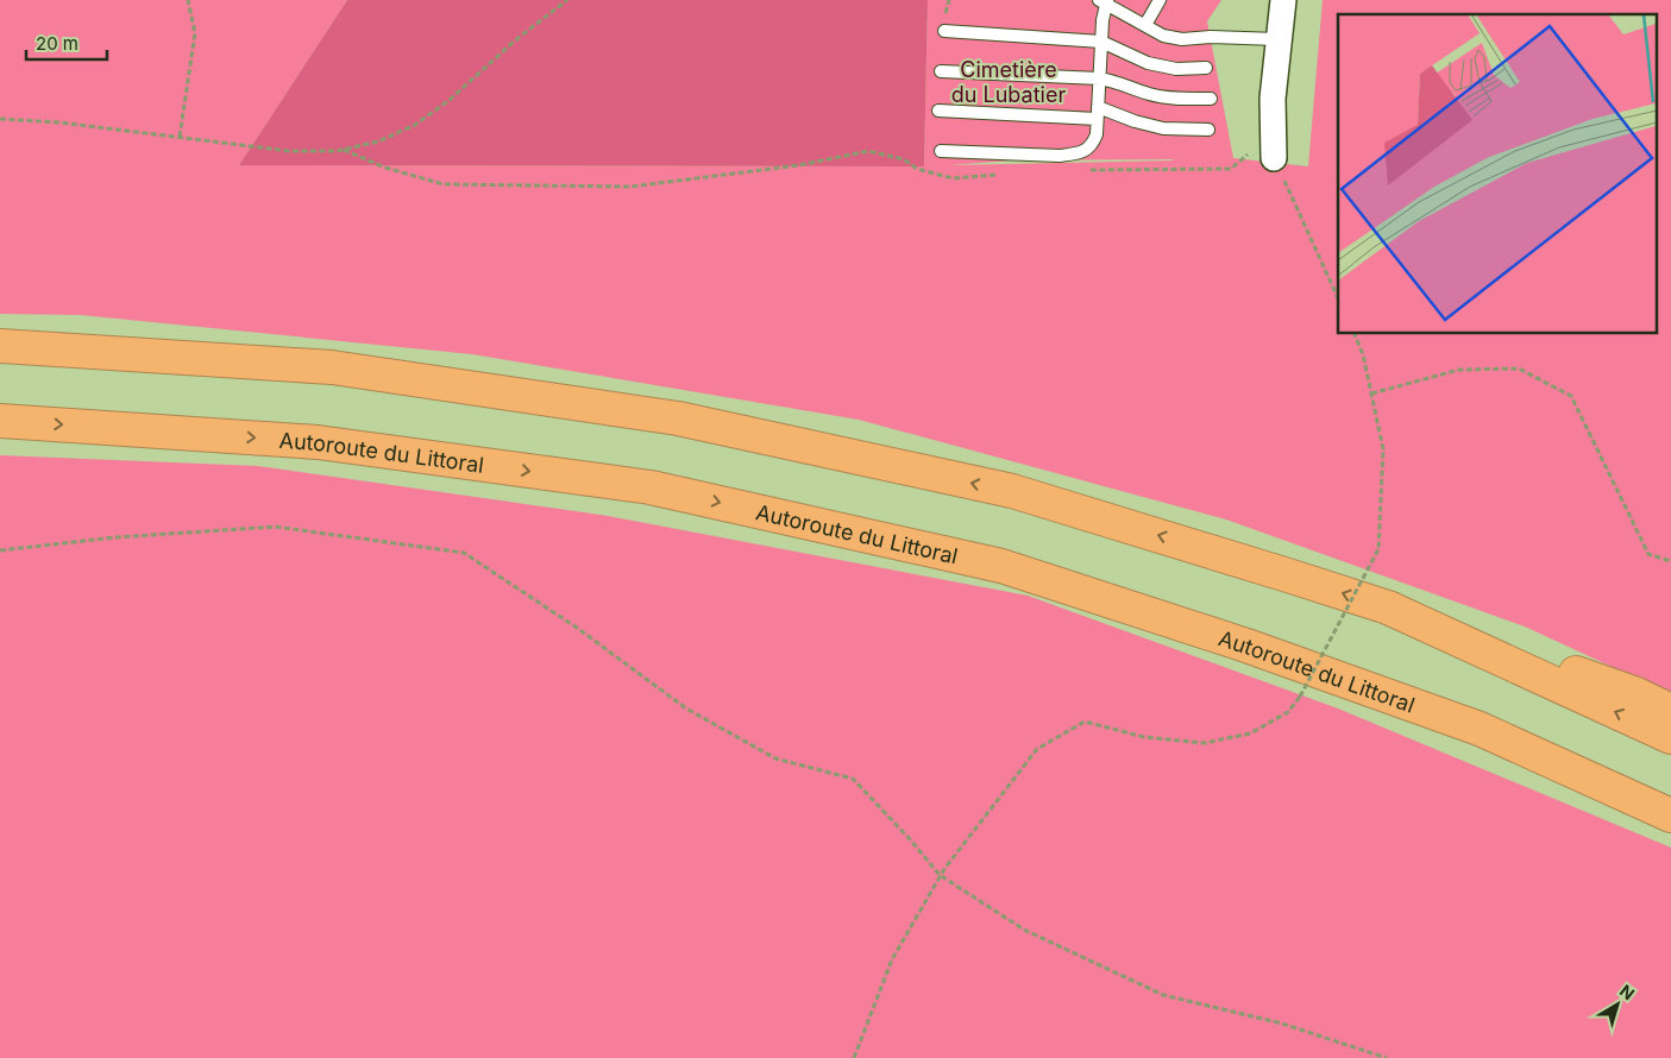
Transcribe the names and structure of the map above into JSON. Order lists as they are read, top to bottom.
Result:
{
  "streets": {
    "highway": ["Autoroute du Littoral"]
  },
  "parks": ["Cimetière du Lubatier"],
  "scale_bar": "20 m",
  "north": "top right"
}
